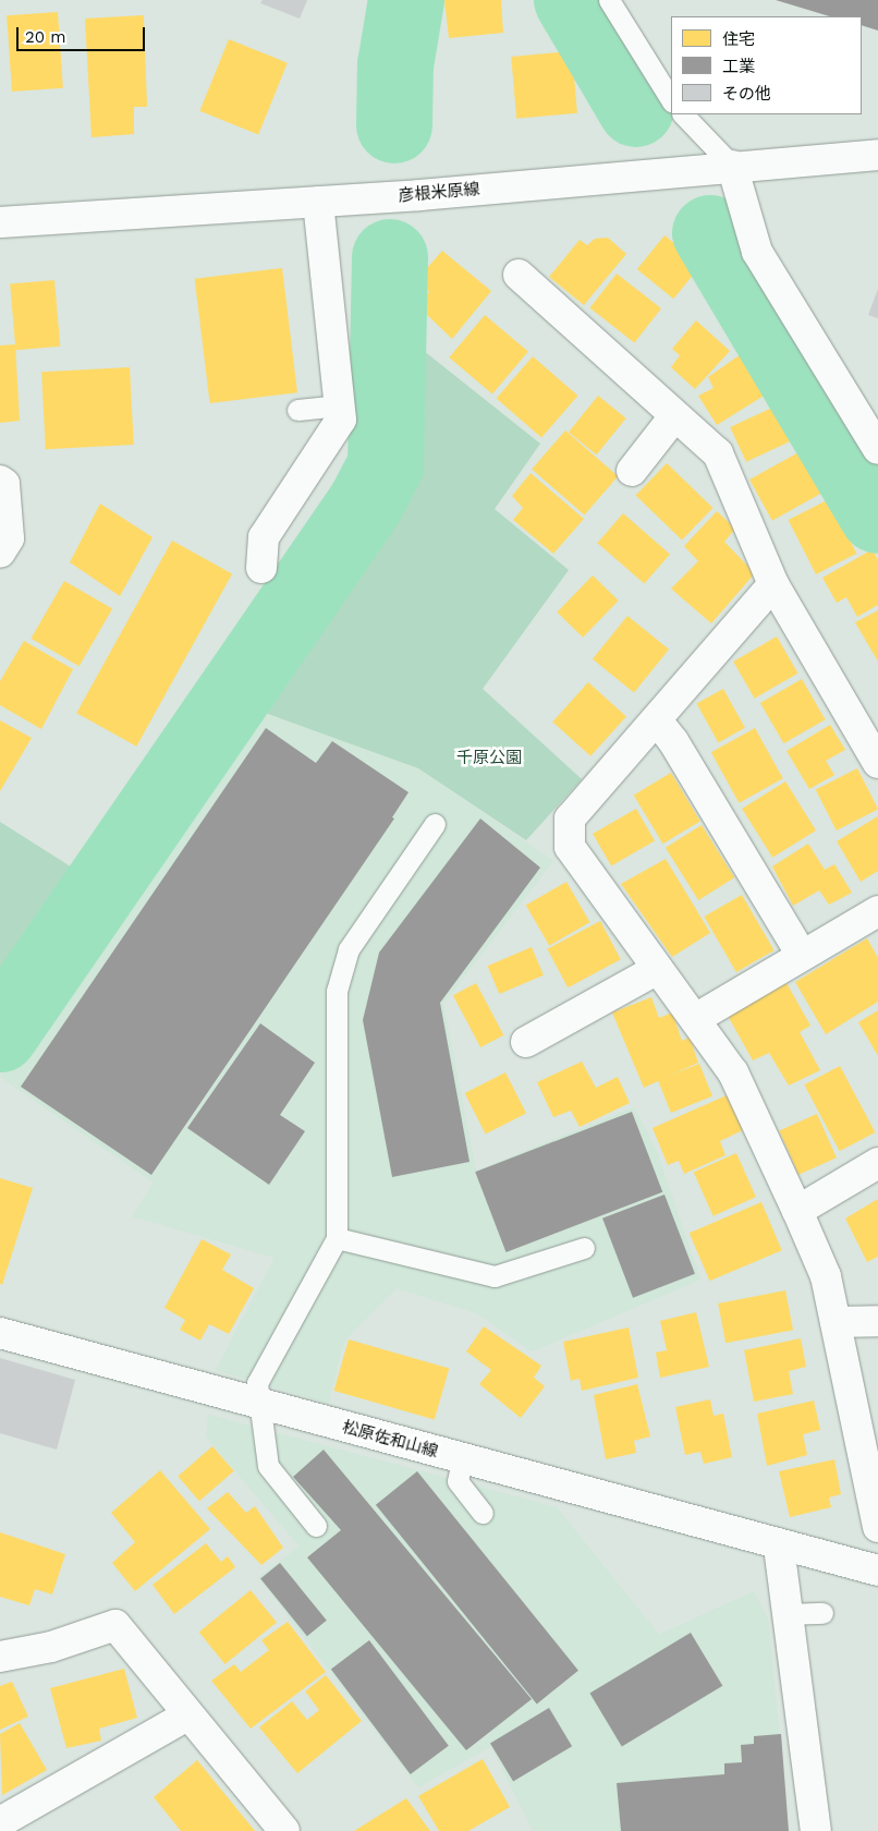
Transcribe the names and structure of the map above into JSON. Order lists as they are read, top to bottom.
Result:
{
  "streets": {
    "street": ["彦根米原線", "松原佐和山線"]
  },
  "parks": ["千原公園"],
  "legend": ["住宅", "工業", "その他"],
  "scale_bar": "20 m"
}
